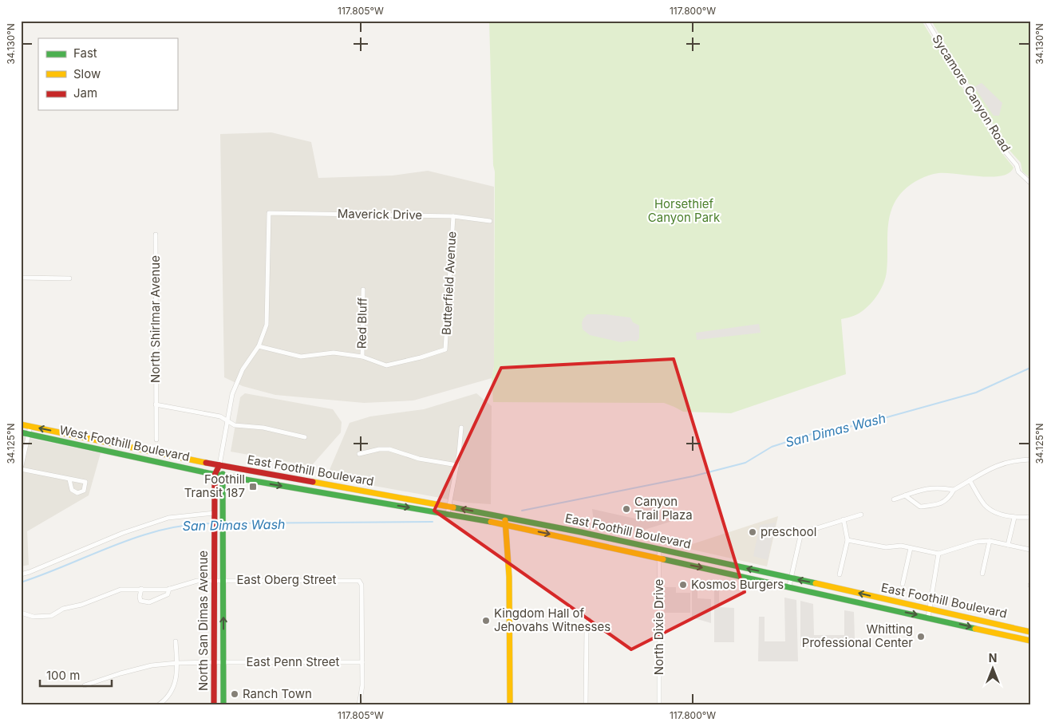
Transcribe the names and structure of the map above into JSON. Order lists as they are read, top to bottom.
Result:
{
  "streets": {
    "main road": ["West Foothill Boulevard", "East Foothill Boulevard", "North San Dimas Avenue"],
    "street": [
      "Sycamore Canyon Road",
      "Maverick Drive",
      "Butterfield Avenue",
      "North Shirlmar Avenue",
      "Red Bluff",
      "East Oberg Street",
      "North Dixie Drive",
      "East Penn Street"
    ]
  },
  "crossings": [
    ["Maverick Drive", "Butterfield Avenue"],
    ["Maverick Drive", "North San Dimas Avenue"],
    ["Butterfield Avenue", "Red Bluff"],
    ["West Foothill Boulevard", "East Foothill Boulevard"],
    ["West Foothill Boulevard", "North San Dimas Avenue"],
    ["East Foothill Boulevard", "North San Dimas Avenue"],
    ["East Foothill Boulevard", "North Dixie Drive"],
    ["East Oberg Street", "North San Dimas Avenue"],
    ["East Oberg Street", "East Penn Street"],
    ["North San Dimas Avenue", "East Penn Street"]
  ],
  "water": ["San Dimas Wash"],
  "parks": ["Horsethief Canyon Park"],
  "places": {
    "transit": ["Foothill Transit 187"],
    "other": [
      "Canyon Trail Plaza",
      "preschool",
      "Kosmos Burgers",
      "Kingdom Hall of Jehovahs Witnesses",
      "Whitting Professional Center",
      "Ranch Town"
    ]
  },
  "legend": ["Fast", "Slow", "Jam"],
  "scale_bar": "100 m",
  "north": "top",
  "coordinates": [
    "117.805°W",
    "117.800°W",
    "34.130°N",
    "34.125°N"
  ]
}
